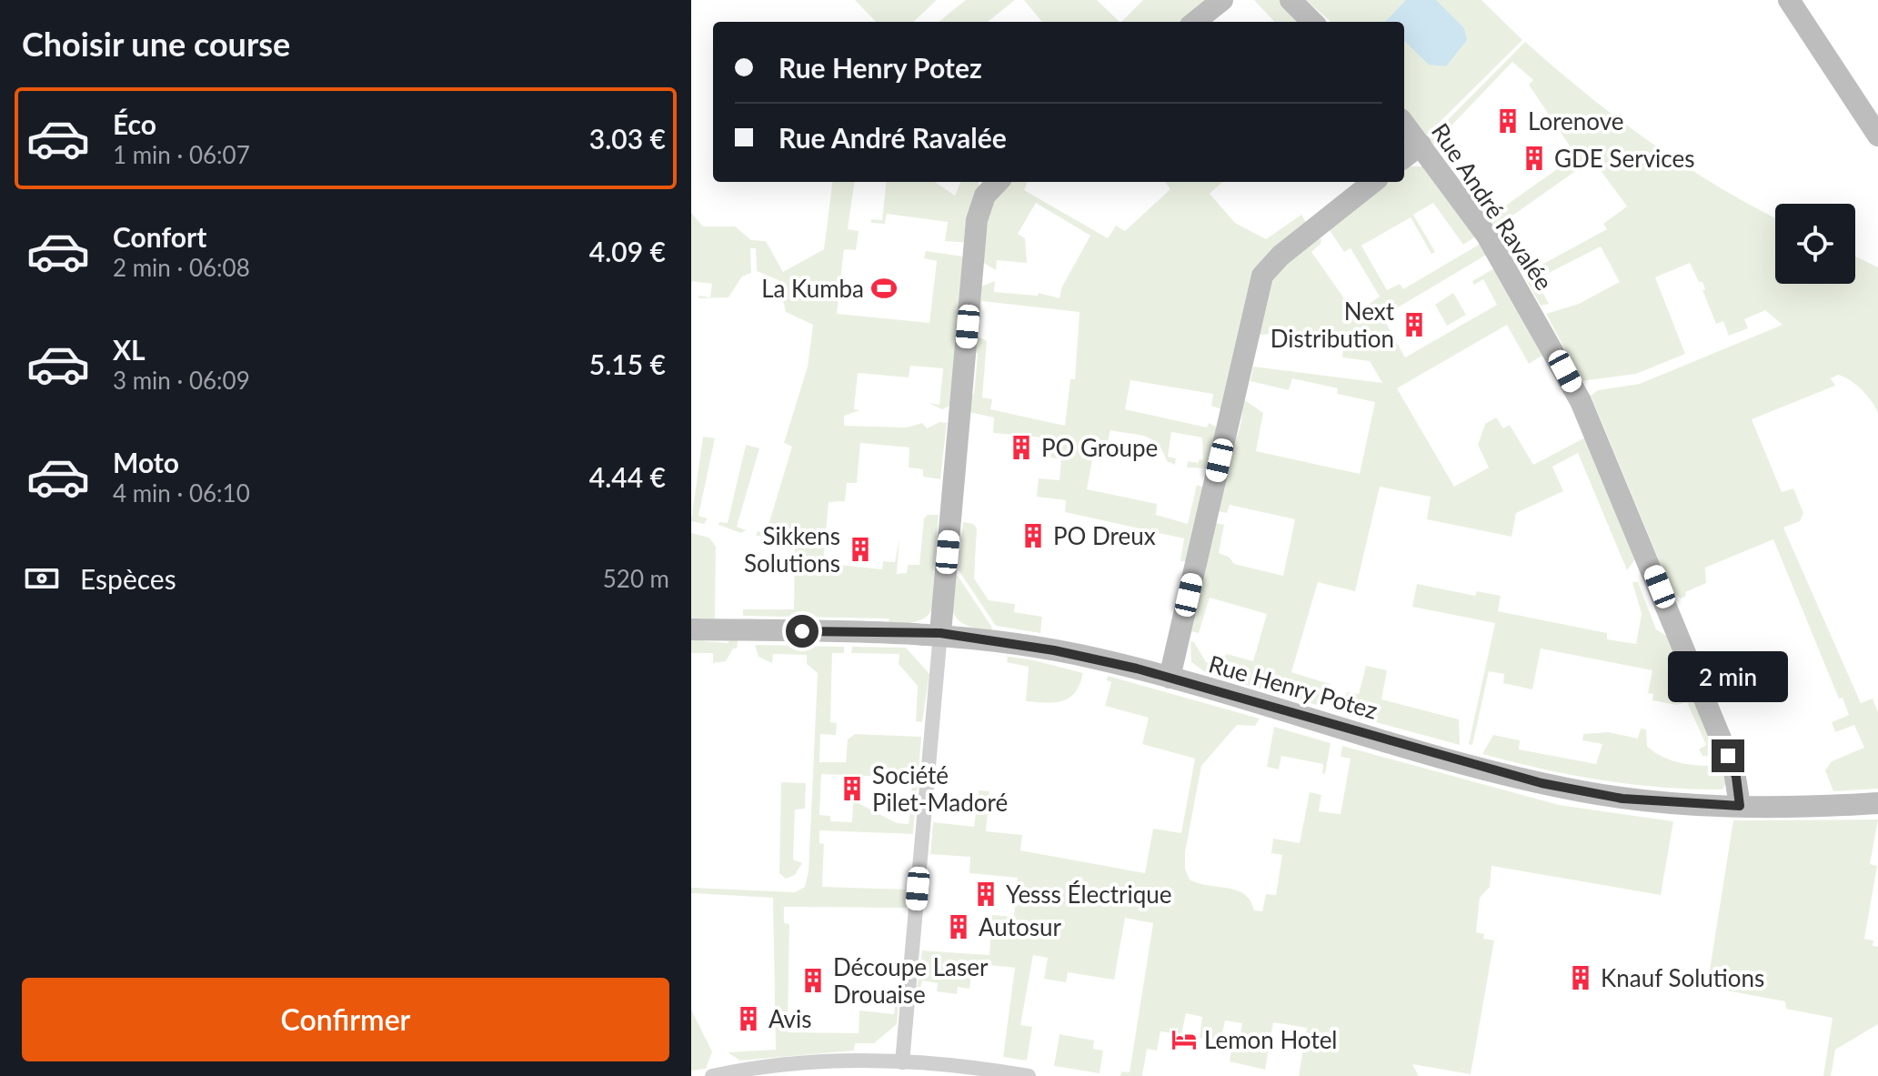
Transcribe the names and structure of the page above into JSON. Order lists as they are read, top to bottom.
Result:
{
  "streets": {
    "street": ["Rue André Ravalée", "Rue Henry Potez"]
  },
  "crossings": [
    ["Rue André Ravalée", "Rue Henry Potez"]
  ],
  "places": {
    "building": [
      "Lorenove",
      "GDE Services",
      "Next Distribution",
      "PO Groupe",
      "PO Dreux",
      "Sikkens Solutions",
      "Société Pilet-Madoré",
      "Yesss Électrique",
      "Autosur",
      "Knauf Solutions",
      "Découpe Laser Drouaise",
      "Avis"
    ],
    "sports": ["La Kumba"],
    "hotel": ["Lemon Hotel"]
  },
  "page": {
    "heading": "Choisir une course",
    "banner": ["Rue Henry Potez", "Rue André Ravalée"],
    "list": [
      {
        "name": "Éco",
        "note": "1 min · 06:07",
        "value": "3.03 €"
      },
      {
        "name": "Confort",
        "note": "2 min · 06:08",
        "value": "4.09 €"
      },
      {
        "name": "XL",
        "note": "3 min · 06:09",
        "value": "5.15 €"
      },
      {
        "name": "Moto",
        "note": "4 min · 06:10",
        "value": "4.44 €"
      }
    ],
    "pay": ["Espèces", "520 m"],
    "bubble": "2 min",
    "buttons": "Confirmer"
  }
}
